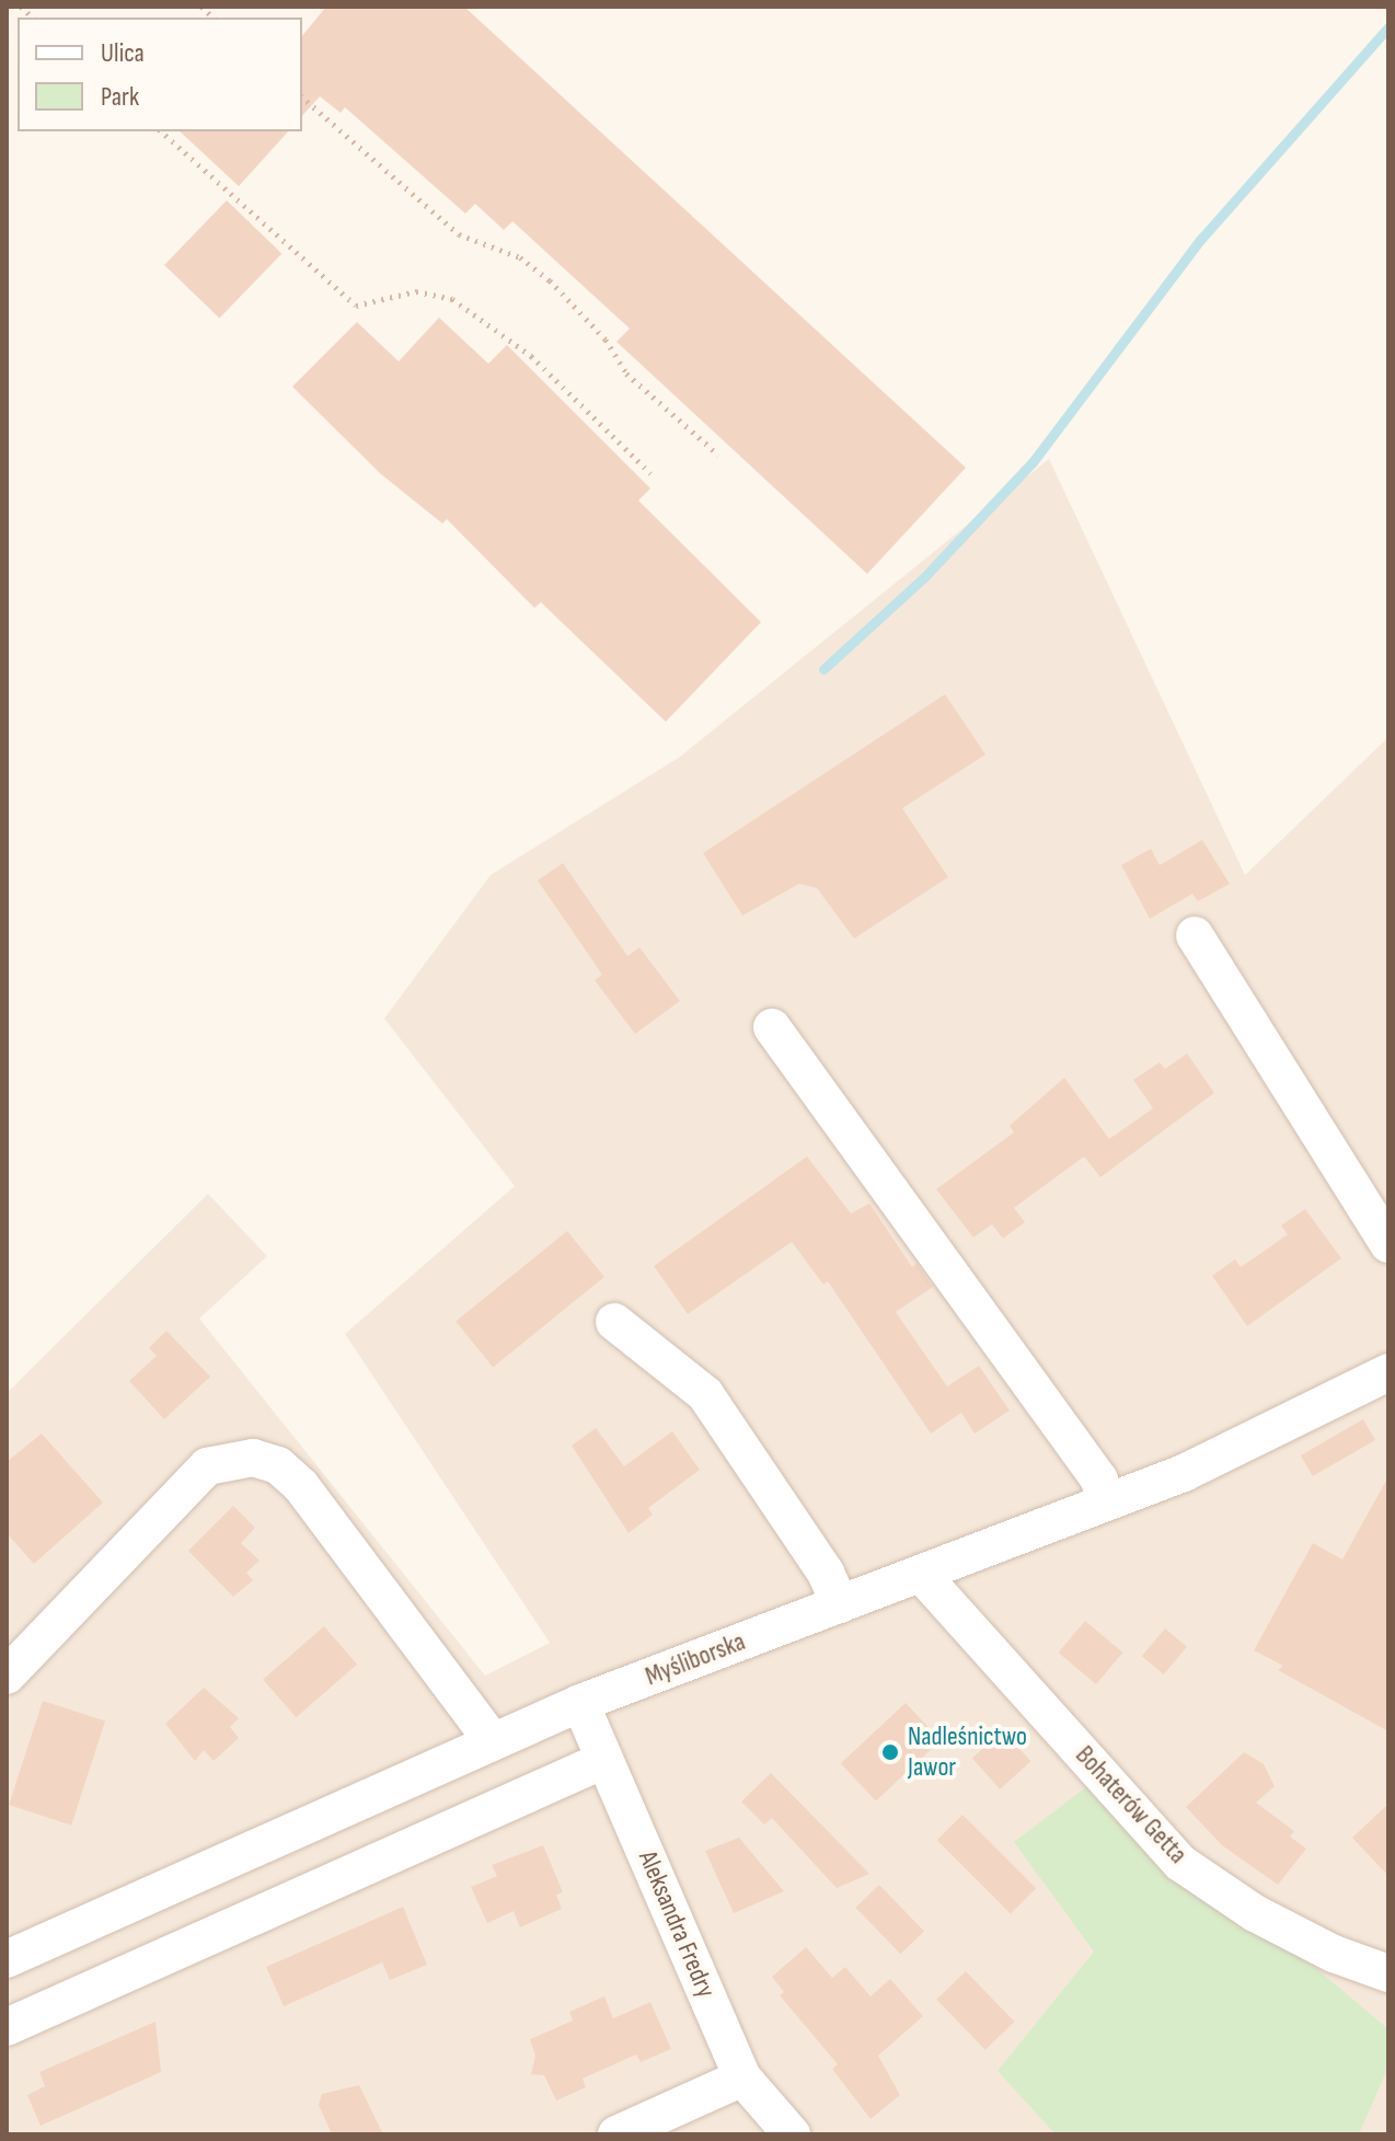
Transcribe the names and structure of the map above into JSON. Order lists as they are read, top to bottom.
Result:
{
  "streets": {
    "street": ["Myśliborska", "Bohaterów Getta", "Aleksandra Fredry"]
  },
  "crossings": [
    ["Myśliborska", "Bohaterów Getta"],
    ["Myśliborska", "Aleksandra Fredry"]
  ],
  "places": ["Nadleśnictwo Jawor"],
  "legend": ["Ulica", "Park"]
}
